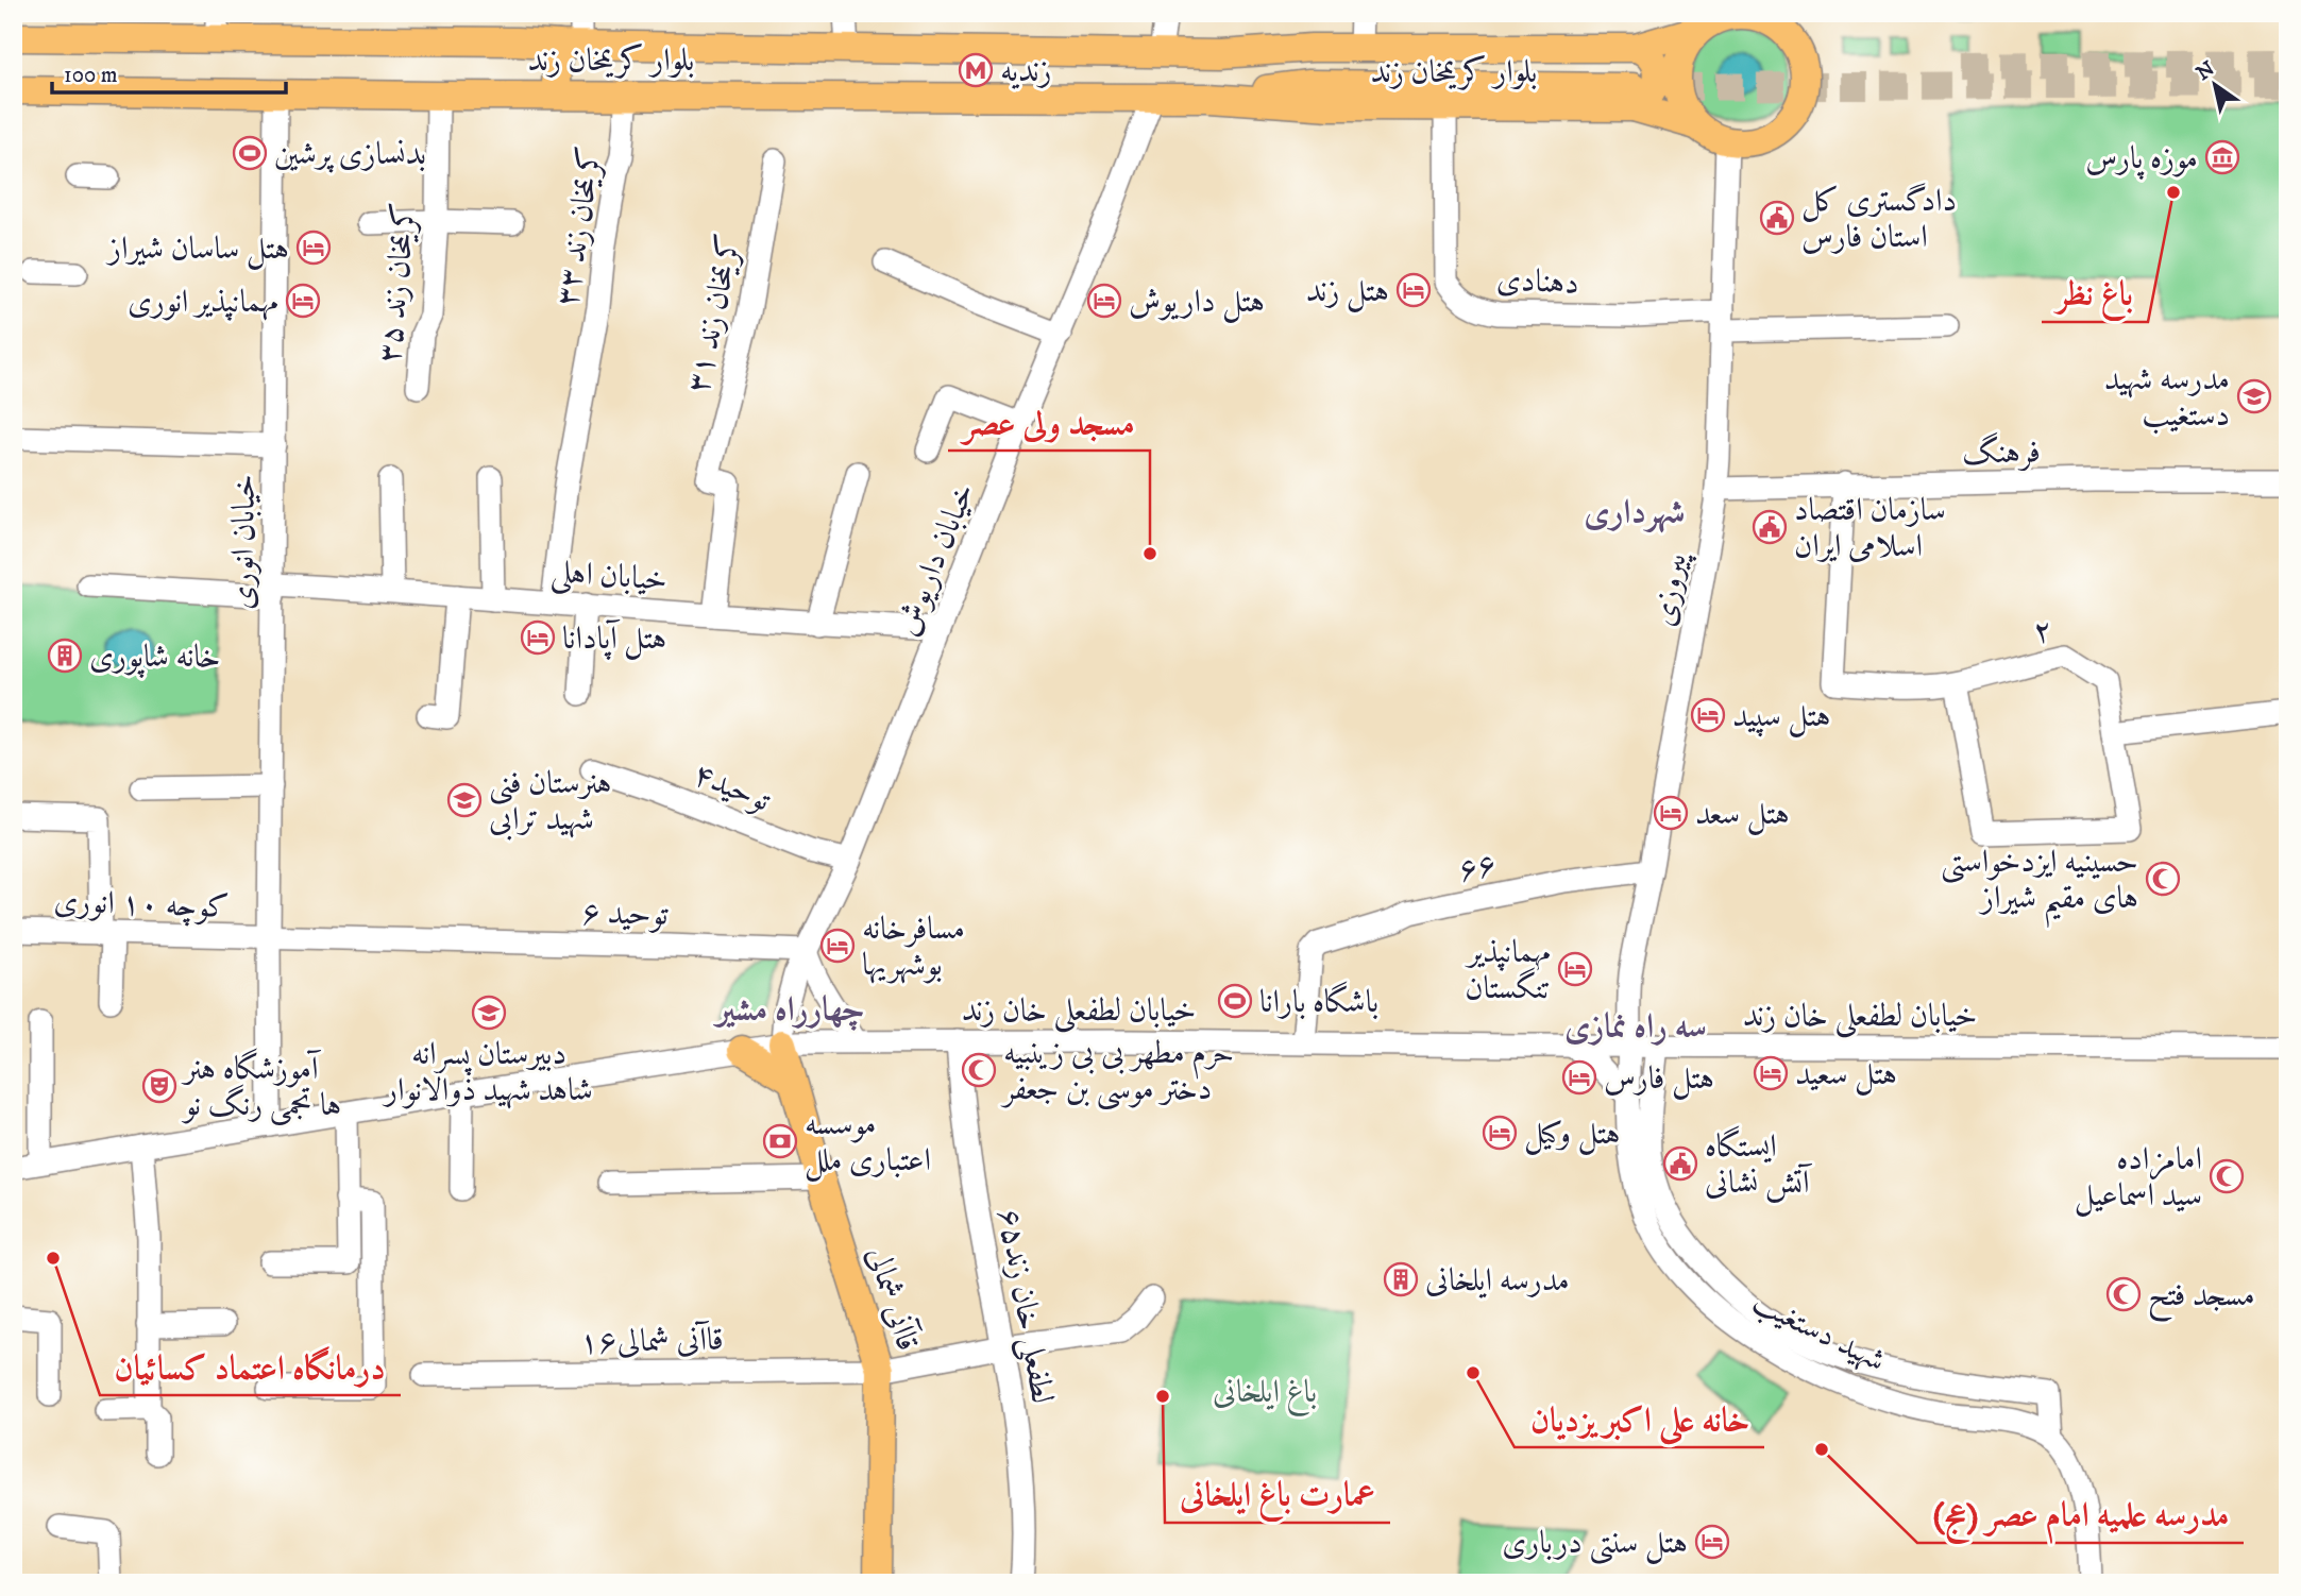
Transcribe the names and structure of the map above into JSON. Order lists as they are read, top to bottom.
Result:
{
  "streets": {
    "main road": ["بلوار کریمخان زند", "قاآنی شمالی"],
    "street": [
      "کریمخان زند ۳۳",
      "دهنادی",
      "کریمخان زند ۳۵",
      "کریمخان زند ۳۱",
      "فرهنگ",
      "خیابان انوری",
      "خیابان داریوش",
      "خیابان اهلی",
      "پیروزی",
      "۲",
      "توحید۴",
      "۶۶",
      "کوچه ۱۰ انوری",
      "۶ توحید",
      "خیابان لطفعلی خان زند",
      "لطفعلی خان زند۶۵",
      "شهید دستغیب",
      "قاآنی شمالی۱۶"
    ]
  },
  "crossings": [
    ["بلوار کریمخان زند", "کریمخان زند ۳۳"],
    ["بلوار کریمخان زند", "دهنادی"],
    ["بلوار کریمخان زند", "کریمخان زند ۳۵"],
    ["بلوار کریمخان زند", "خیابان انوری"],
    ["بلوار کریمخان زند", "خیابان داریوش"],
    ["بلوار کریمخان زند", "پیروزی"],
    ["کریمخان زند ۳۳", "خیابان اهلی"],
    ["دهنادی", "پیروزی"],
    ["کریمخان زند ۳۱", "خیابان اهلی"],
    ["فرهنگ", "پیروزی"],
    ["فرهنگ", "۲"],
    ["خیابان انوری", "خیابان اهلی"],
    ["خیابان انوری", "کوچه ۱۰ انوری"],
    ["خیابان انوری", "خیابان لطفعلی خان زند"],
    ["خیابان داریوش", "خیابان اهلی"],
    ["خیابان داریوش", "توحید۴"],
    ["خیابان داریوش", "۶ توحید"],
    ["خیابان داریوش", "خیابان لطفعلی خان زند"],
    ["خیابان داریوش", "قاآنی شمالی"],
    ["پیروزی", "۶۶"],
    ["پیروزی", "خیابان لطفعلی خان زند"],
    ["پیروزی", "شهید دستغیب"],
    ["۶۶", "خیابان لطفعلی خان زند"],
    ["کوچه ۱۰ انوری", "۶ توحید"],
    ["خیابان لطفعلی خان زند", "قاآنی شمالی"],
    ["خیابان لطفعلی خان زند", "لطفعلی خان زند۶۵"],
    ["خیابان لطفعلی خان زند", "شهید دستغیب"],
    ["قاآنی شمالی", "قاآنی شمالی۱۶"],
    ["لطفعلی خان زند۶۵", "قاآنی شمالی۱۶"]
  ],
  "districts": ["شهرداری", "چهارراه مشیر", "سه راه نمازی"],
  "parks": ["باغ ایلخانی"],
  "places": {
    "metro station": ["زندیه"],
    "sports": ["بدنسازی پرشین", "باشگاه بارانا"],
    "museum": ["موزه پارس"],
    "other": [
      "باغ نظر",
      "مسجد ولی عصر",
      "درمانگاه اعتماد کسائیان",
      "خانه علی اکبر یزدیان",
      "عمارت باغ ایلخانی",
      "مدرسه علمیه امام عصر (عج)"
    ],
    "public building": ["دادگستری کل استان فارس", "سازمان اقتصاد اسلامی ایران", "ایستگاه آتش نشانی"],
    "hotel": [
      "هتل ساسان شیراز",
      "هتل زند",
      "مهمانپذیر انوری",
      "هتل داریوش",
      "هتل آپادانا",
      "هتل سپید",
      "هتل سعد",
      "مسافرخانه بوشهریها",
      "مهمانپذیر تنگستان",
      "هتل سعيد",
      "هتل فارس",
      "هتل وکیل",
      "هتل سنتی درباری"
    ],
    "school or university": ["مدرسه شهید دستغیب", "هنرستان فنی شهید ترابی", "دبیرستان پسرانه شاهد شهید ذوالانوار"],
    "building": ["خانه شاپوری", "مدرسه ایلخانی"],
    "mosque": [
      "حسینیه ایزدخواستی های مقیم شیراز",
      "حرم مطهر بی بی زینبیه دختر موسی بن جعفر",
      "امامزاده سید اسماعیل",
      "مسجد فتح"
    ],
    "theatre": ["آموزشگاه هنر ها تجمی رنگ نو"],
    "bank": ["موسسه اعتباری ملل"]
  },
  "scale_bar": "100 m",
  "north": "top left"
}
